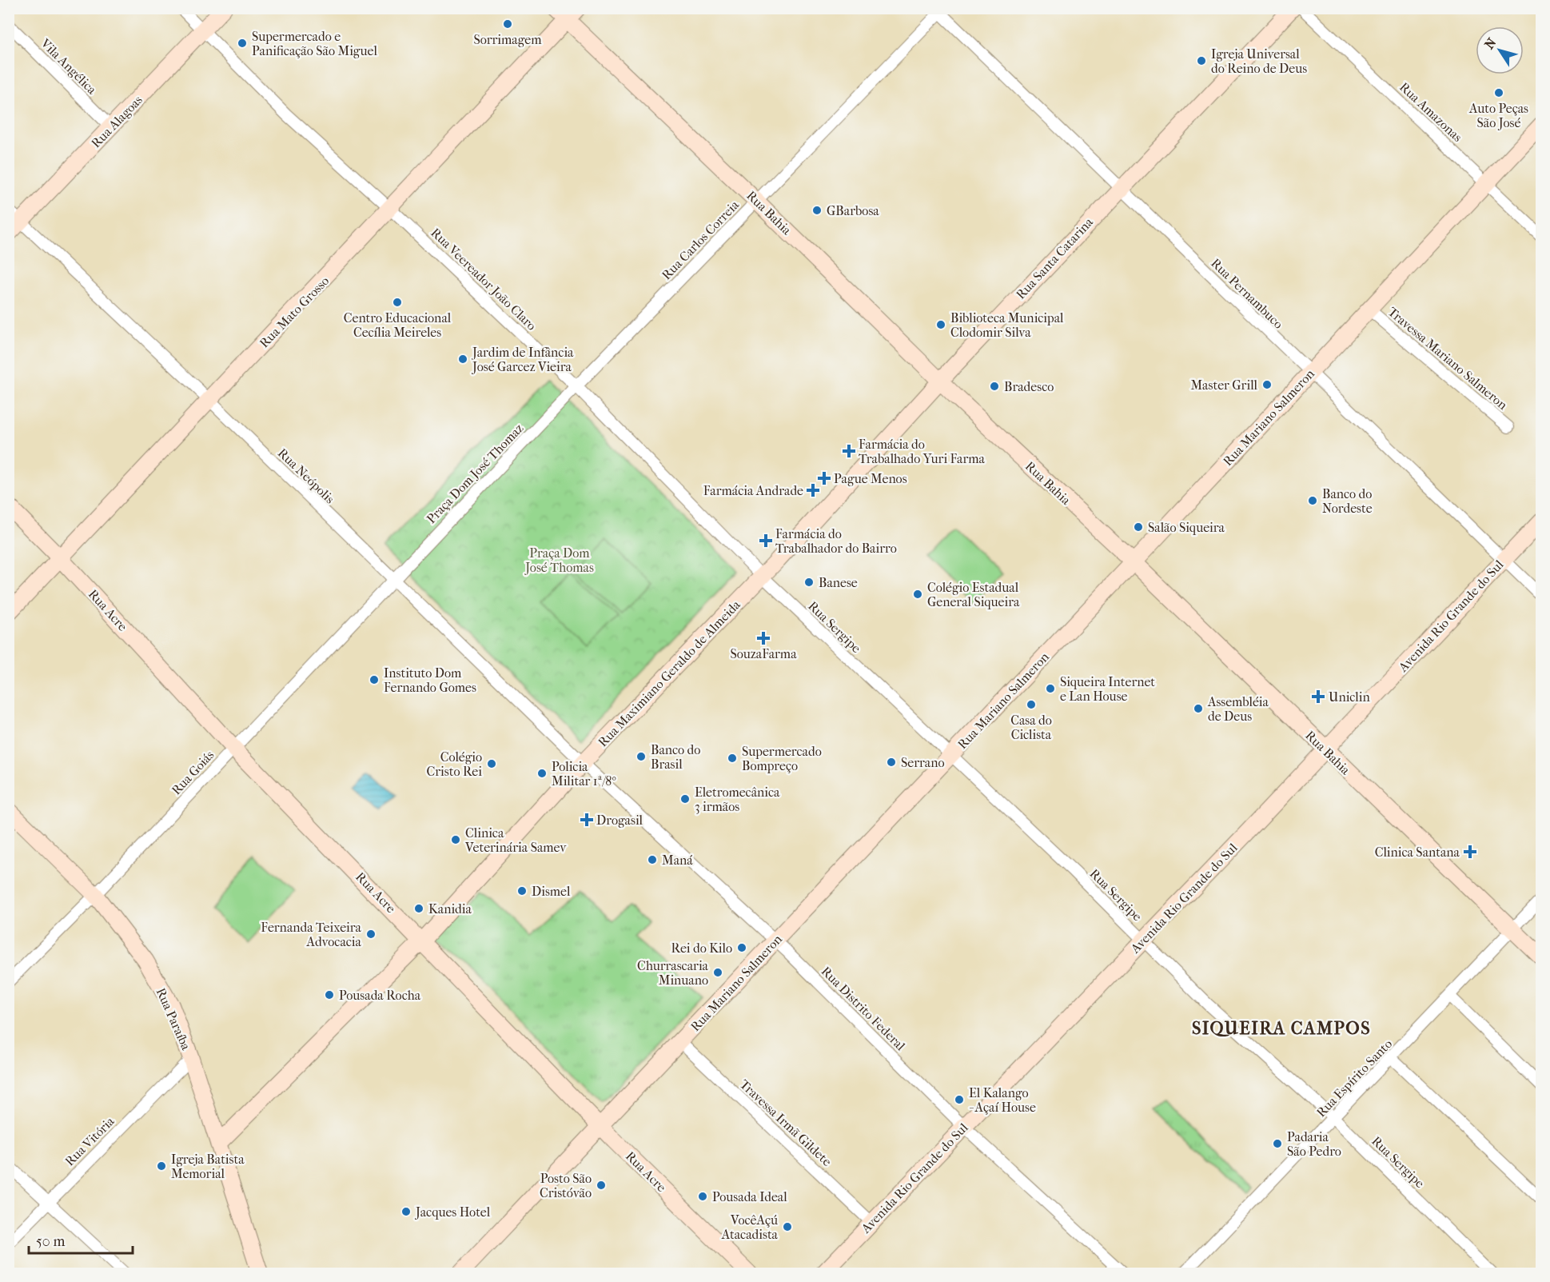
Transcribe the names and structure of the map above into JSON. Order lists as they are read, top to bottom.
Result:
{
  "streets": {
    "main road": [
      "Rua Alagoas",
      "Rua Bahia",
      "Rua Santa Catarina",
      "Rua Mato Grosso",
      "Rua Mariano Salmeron",
      "Rua Acre",
      "Avenida Rio Grande do Sul",
      "Rua Maximiano Geraldo de Almeida",
      "Rua Paraíba"
    ],
    "street": [
      "Vila Angélica",
      "Rua Amazonas",
      "Rua Carlos Correia",
      "Rua Veereador João Claro",
      "Rua Pernambuco",
      "Travessa Mariano Salmeron",
      "Praça Dom José Thomaz",
      "Rua Neópolis",
      "Rua Sergipe",
      "Rua Goiás",
      "Rua Distrito Federal",
      "Rua Espírito Santo",
      "Travessa Irmã Gildete",
      "Rua Vitória"
    ]
  },
  "crossings": [
    ["Vila Angélica", "Rua Alagoas"],
    ["Rua Amazonas", "Rua Mariano Salmeron"],
    ["Rua Alagoas", "Rua Veereador João Claro"],
    ["Rua Alagoas", "Rua Neópolis"],
    ["Rua Bahia", "Rua Carlos Correia"],
    ["Rua Bahia", "Rua Santa Catarina"],
    ["Rua Bahia", "Rua Mato Grosso"],
    ["Rua Bahia", "Rua Mariano Salmeron"],
    ["Rua Bahia", "Avenida Rio Grande do Sul"],
    ["Rua Bahia", "Rua Espírito Santo"],
    ["Rua Carlos Correia", "Rua Veereador João Claro"],
    ["Rua Carlos Correia", "Rua Pernambuco"],
    ["Rua Carlos Correia", "Praça Dom José Thomaz"],
    ["Rua Santa Catarina", "Rua Veereador João Claro"],
    ["Rua Santa Catarina", "Rua Pernambuco"],
    ["Rua Santa Catarina", "Rua Sergipe"],
    ["Rua Santa Catarina", "Rua Maximiano Geraldo de Almeida"],
    ["Rua Veereador João Claro", "Rua Mato Grosso"],
    ["Rua Veereador João Claro", "Praça Dom José Thomaz"],
    ["Rua Veereador João Claro", "Rua Sergipe"],
    ["Rua Veereador João Claro", "Rua Maximiano Geraldo de Almeida"],
    ["Rua Pernambuco", "Rua Mariano Salmeron"],
    ["Rua Pernambuco", "Avenida Rio Grande do Sul"],
    ["Rua Mato Grosso", "Rua Neópolis"],
    ["Rua Mato Grosso", "Rua Acre"],
    ["Travessa Mariano Salmeron", "Rua Mariano Salmeron"],
    ["Rua Mariano Salmeron", "Rua Acre"],
    ["Rua Mariano Salmeron", "Rua Sergipe"],
    ["Rua Mariano Salmeron", "Rua Distrito Federal"],
    ["Rua Mariano Salmeron", "Travessa Irmã Gildete"],
    ["Praça Dom José Thomaz", "Rua Neópolis"],
    ["Praça Dom José Thomaz", "Rua Goiás"],
    ["Rua Neópolis", "Rua Maximiano Geraldo de Almeida"],
    ["Rua Neópolis", "Rua Goiás"],
    ["Rua Neópolis", "Rua Distrito Federal"],
    ["Rua Acre", "Rua Maximiano Geraldo de Almeida"],
    ["Rua Acre", "Rua Goiás"],
    ["Avenida Rio Grande do Sul", "Rua Sergipe"],
    ["Avenida Rio Grande do Sul", "Rua Distrito Federal"],
    ["Avenida Rio Grande do Sul", "Travessa Irmã Gildete"],
    ["Rua Sergipe", "Rua Maximiano Geraldo de Almeida"],
    ["Rua Sergipe", "Rua Espírito Santo"],
    ["Rua Maximiano Geraldo de Almeida", "Rua Distrito Federal"],
    ["Rua Maximiano Geraldo de Almeida", "Rua Paraíba"],
    ["Rua Goiás", "Rua Paraíba"],
    ["Rua Paraíba", "Rua Vitória"]
  ],
  "districts": ["SIQUEIRA CAMPOS"],
  "parks": ["Praça Dom José Thomas"],
  "places": {
    "other": [
      "Sorrimagem",
      "Supermercado e Panificação São Miguel",
      "Igreja Universal do Reino de Deus",
      "Auto Peças São José",
      "GBarbosa",
      "Centro Educacional Cecília Meireles",
      "Biblioteca Municipal Clodomir Silva",
      "Jardim de Infância José Garcez Vieira",
      "Master Grill",
      "Bradesco",
      "Banco do Nordeste",
      "Salão Siqueira",
      "Banese",
      "Colégio Estadual General Siqueira",
      "Instituto Dom Fernando Gomes",
      "Siqueira Internet e Lan House",
      "Casa do Ciclista",
      "Assembléia de Deus",
      "Banco do Brasil",
      "Supermercado Bompreço",
      "Serrano",
      "Colégio Cristo Rei",
      "Policia Militar 1ª/8º",
      "Eletromecânica 3 irmãos",
      "Clinica Veterinária Samev",
      "Maná",
      "Dismel",
      "Kanidia",
      "Fernanda Teixeira Advocacia",
      "Rei do Kilo",
      "Churrascaria Minuano",
      "Pousada Rocha",
      "El Kalango - Açaí House",
      "Padaria São Pedro",
      "Igreja Batista Memorial",
      "Posto São Cristóvão",
      "Pousada Ideal",
      "Jacques Hotel",
      "VocêAçú Atacadista"
    ],
    "health": [
      "Farmácia do Trabalhado Yuri Farma",
      "Pague Menos",
      "Farmácia Andrade",
      "Farmácia do Trabalhador do Bairro",
      "SouzaFarma",
      "Uniclin",
      "Drogasil",
      "Clinica Santana"
    ]
  },
  "scale_bar": "50 m",
  "north": "top left"
}
